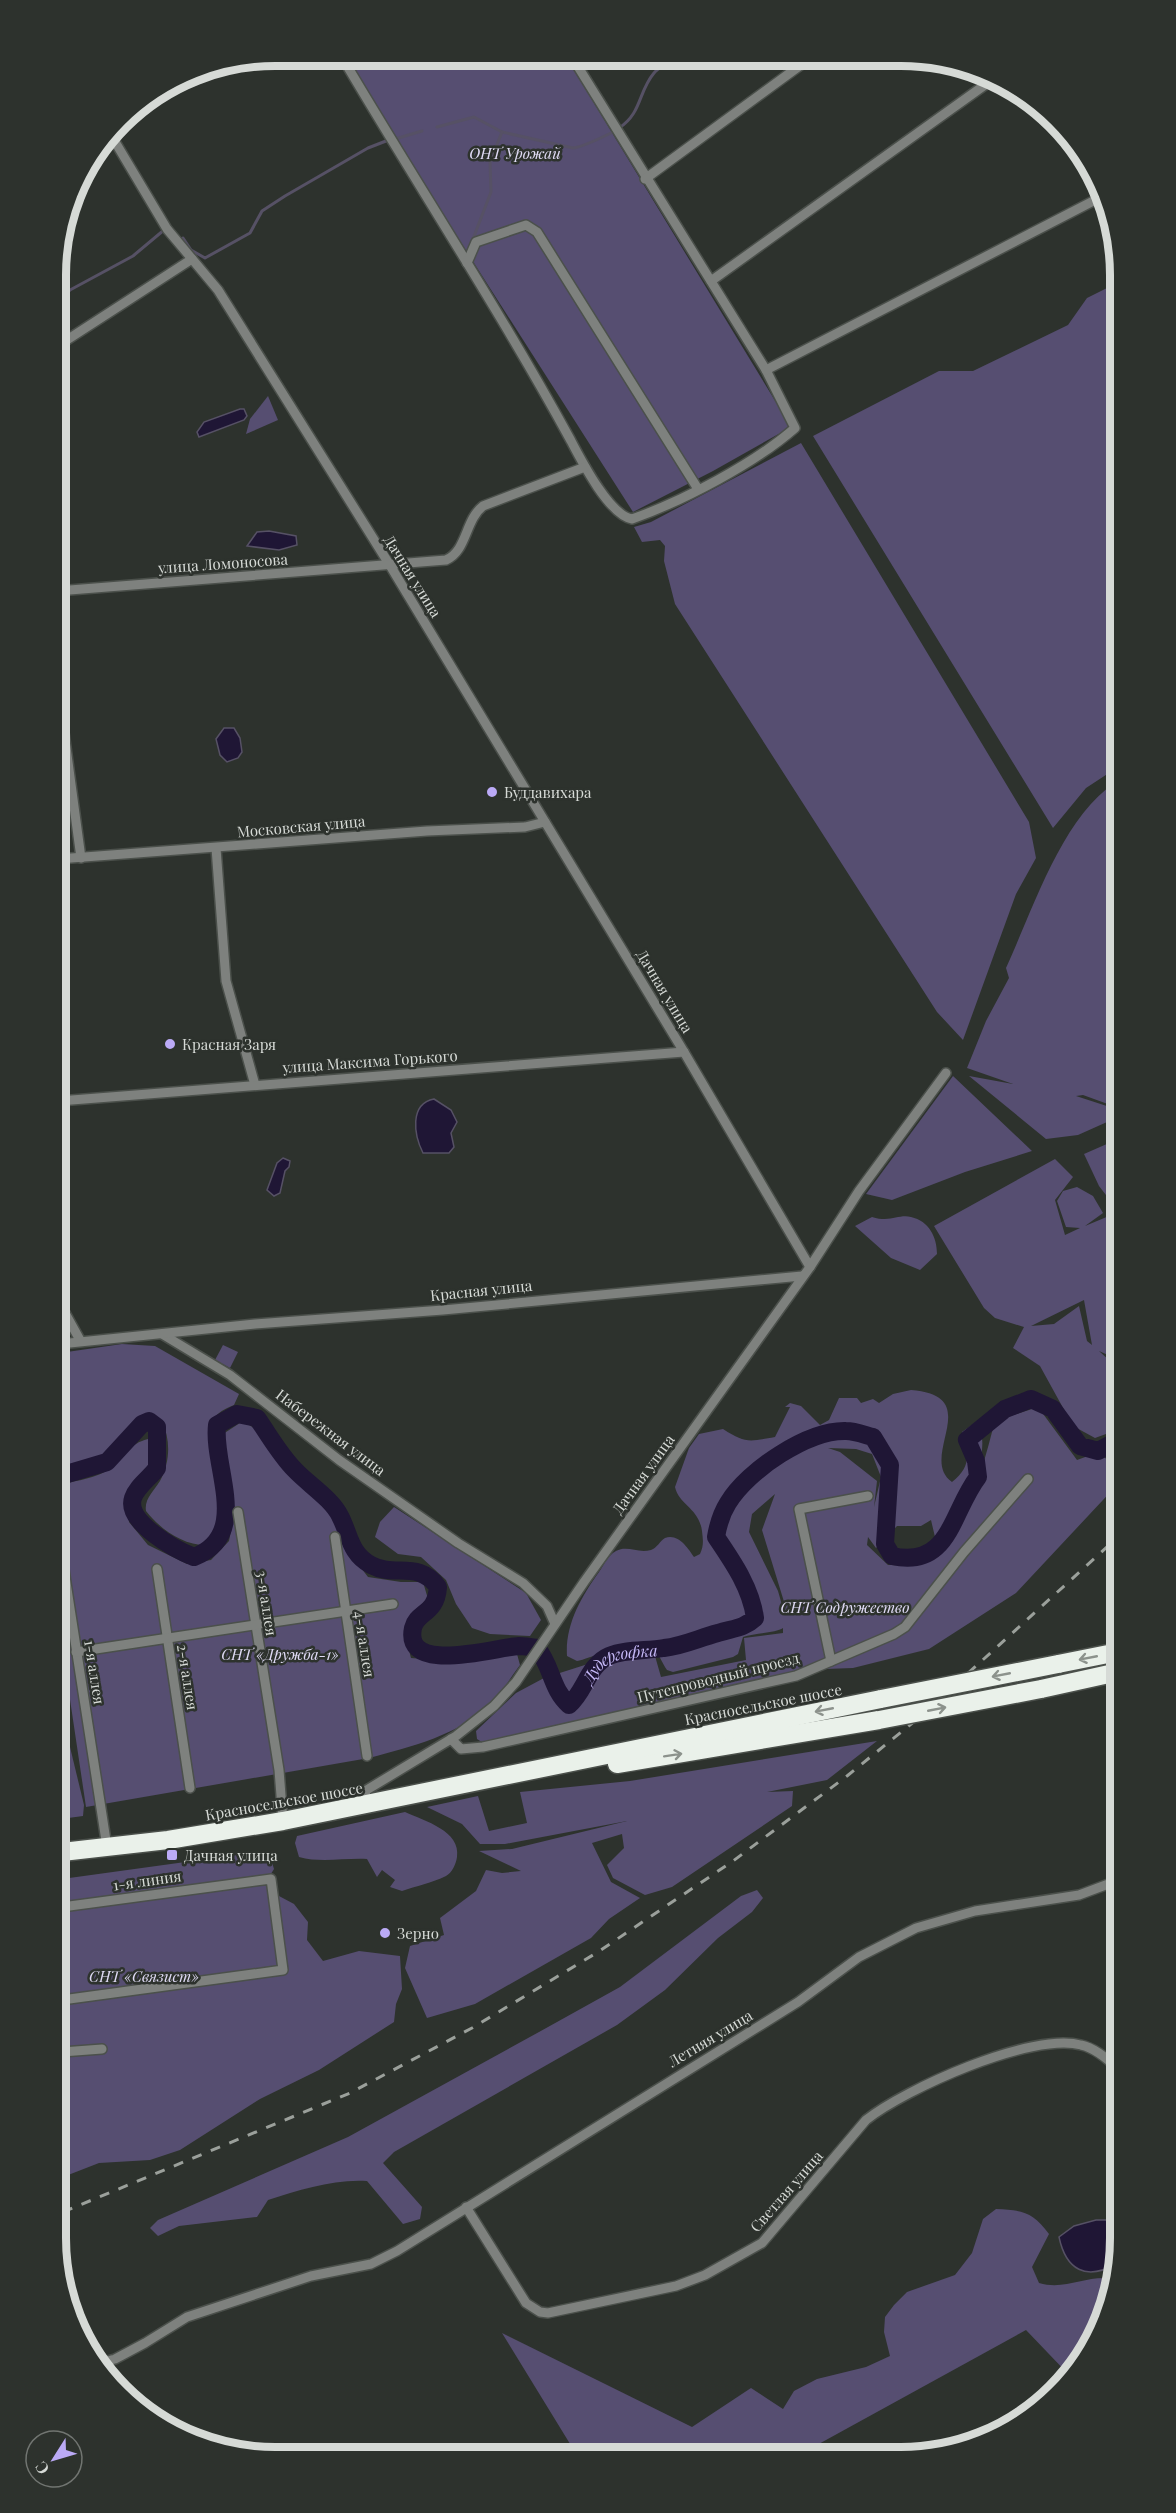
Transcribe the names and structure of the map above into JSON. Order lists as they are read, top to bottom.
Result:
{
  "streets": {
    "highway": ["Красносельское шоссе"],
    "street": [
      "улица Ломоносова",
      "Дачная улица",
      "Московская улица",
      "улица Максима Горького",
      "Красная улица",
      "Набережная улица",
      "3-я аллея",
      "4-я аллея",
      "1-я аллея",
      "2-я аллея",
      "Путепроводный проезд",
      "1-я линия",
      "Летняя улица",
      "Светлая улица"
    ]
  },
  "crossings": [
    ["улица Ломоносова", "Дачная улица"],
    ["Дачная улица", "Московская улица"],
    ["Дачная улица", "улица Максима Горького"],
    ["Дачная улица", "Красная улица"],
    ["Дачная улица", "Набережная улица"],
    ["Дачная улица", "Путепроводный проезд"],
    ["Дачная улица", "Красносельское шоссе"],
    ["Красная улица", "Набережная улица"],
    ["3-я аллея", "Красносельское шоссе"],
    ["1-я аллея", "Красносельское шоссе"],
    ["Летняя улица", "Светлая улица"]
  ],
  "water": ["Дудергофка"],
  "parks": [
    "ОНТ Урожай",
    "СНТ Содружество",
    "СНТ «Дружба-1»",
    "СНТ «Связист»"
  ],
  "places": {
    "other": ["Буддавихара", "Красная Заря", "Зерно"],
    "transit": ["Дачная улица"]
  },
  "north": "bottom left"
}
